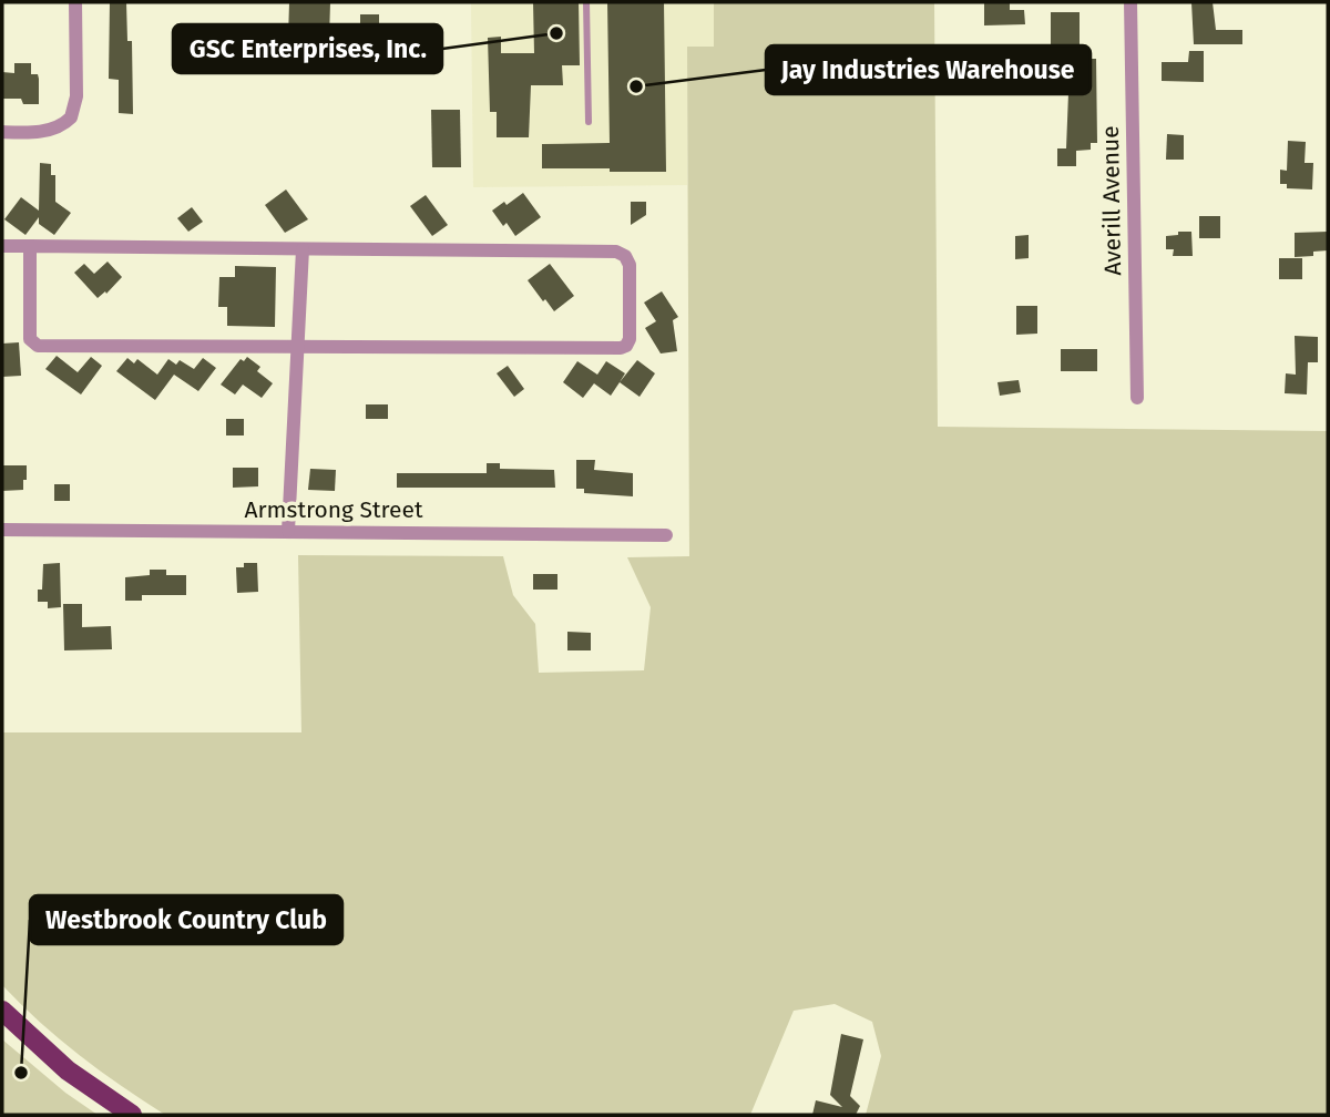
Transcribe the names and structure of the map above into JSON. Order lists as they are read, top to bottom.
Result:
{
  "streets": {
    "street": ["Averill Avenue", "Armstrong Street"]
  },
  "places": ["GSC Enterprises, Inc.", "Jay Industries Warehouse", "Westbrook Country Club"]
}
